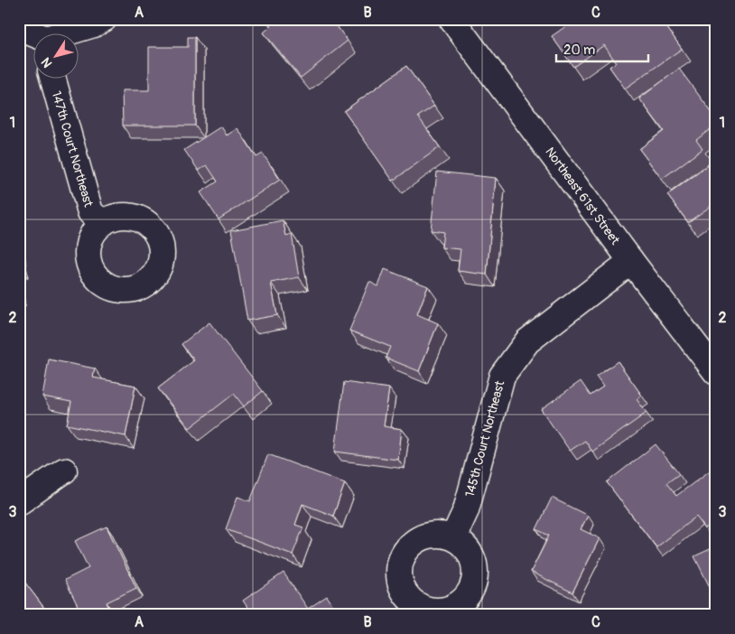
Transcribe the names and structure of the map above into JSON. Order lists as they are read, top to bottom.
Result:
{
  "streets": {
    "street": ["147th Court Northeast", "Northeast 61st Street", "145th Court Northeast"]
  },
  "crossings": [
    ["Northeast 61st Street", "145th Court Northeast"]
  ],
  "scale_bar": "20 m",
  "north": "bottom left",
  "grid": {
    "columns": ["A", "B", "C"],
    "rows": ["1", "2", "3"]
  }
}
